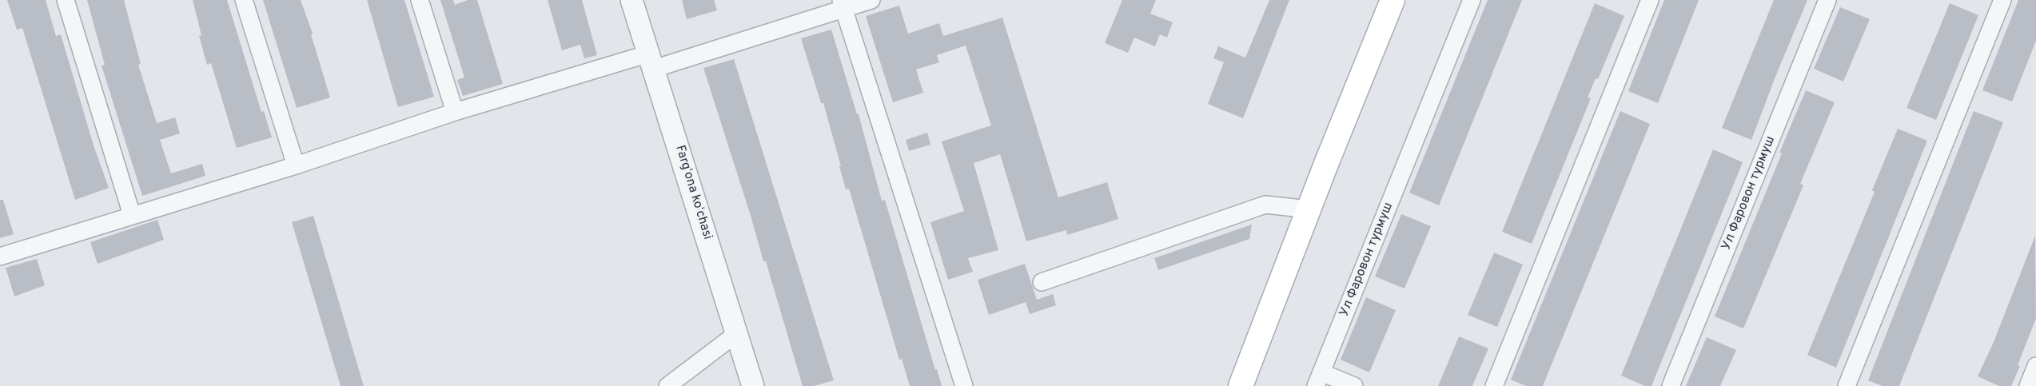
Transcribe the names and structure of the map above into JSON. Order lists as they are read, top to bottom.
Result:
{
  "streets": {
    "street": ["Fargʻona koʻchasi", "Ул Фаровон турмуш"]
  }
}
